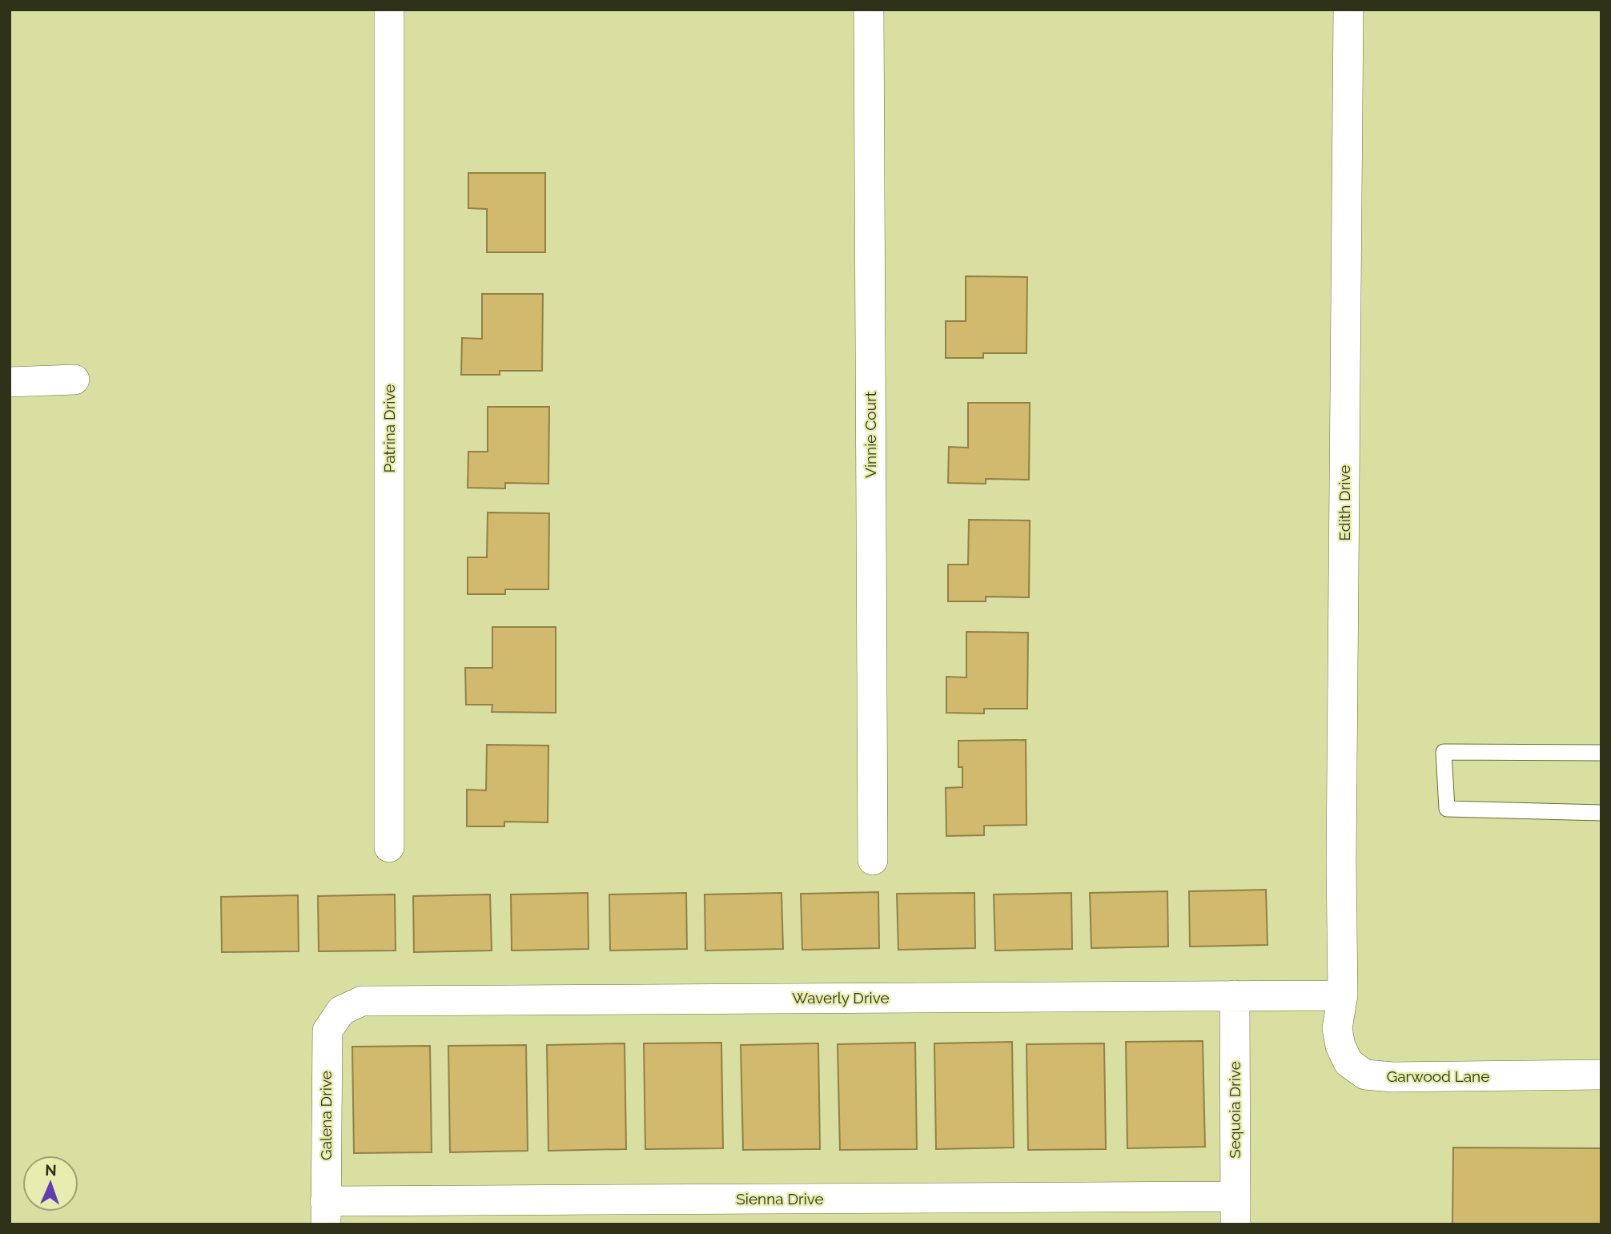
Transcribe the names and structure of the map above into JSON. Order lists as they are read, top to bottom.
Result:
{
  "streets": {
    "street": [
      "Patrina Drive",
      "Vinnie Court",
      "Edith Drive",
      "Waverly Drive",
      "Garwood Lane",
      "Sequoia Drive",
      "Galena Drive",
      "Sienna Drive"
    ]
  },
  "crossings": [
    ["Edith Drive", "Waverly Drive"],
    ["Edith Drive", "Garwood Lane"],
    ["Waverly Drive", "Garwood Lane"],
    ["Waverly Drive", "Sequoia Drive"],
    ["Waverly Drive", "Galena Drive"],
    ["Sequoia Drive", "Sienna Drive"],
    ["Galena Drive", "Sienna Drive"]
  ],
  "north": "top"
}
